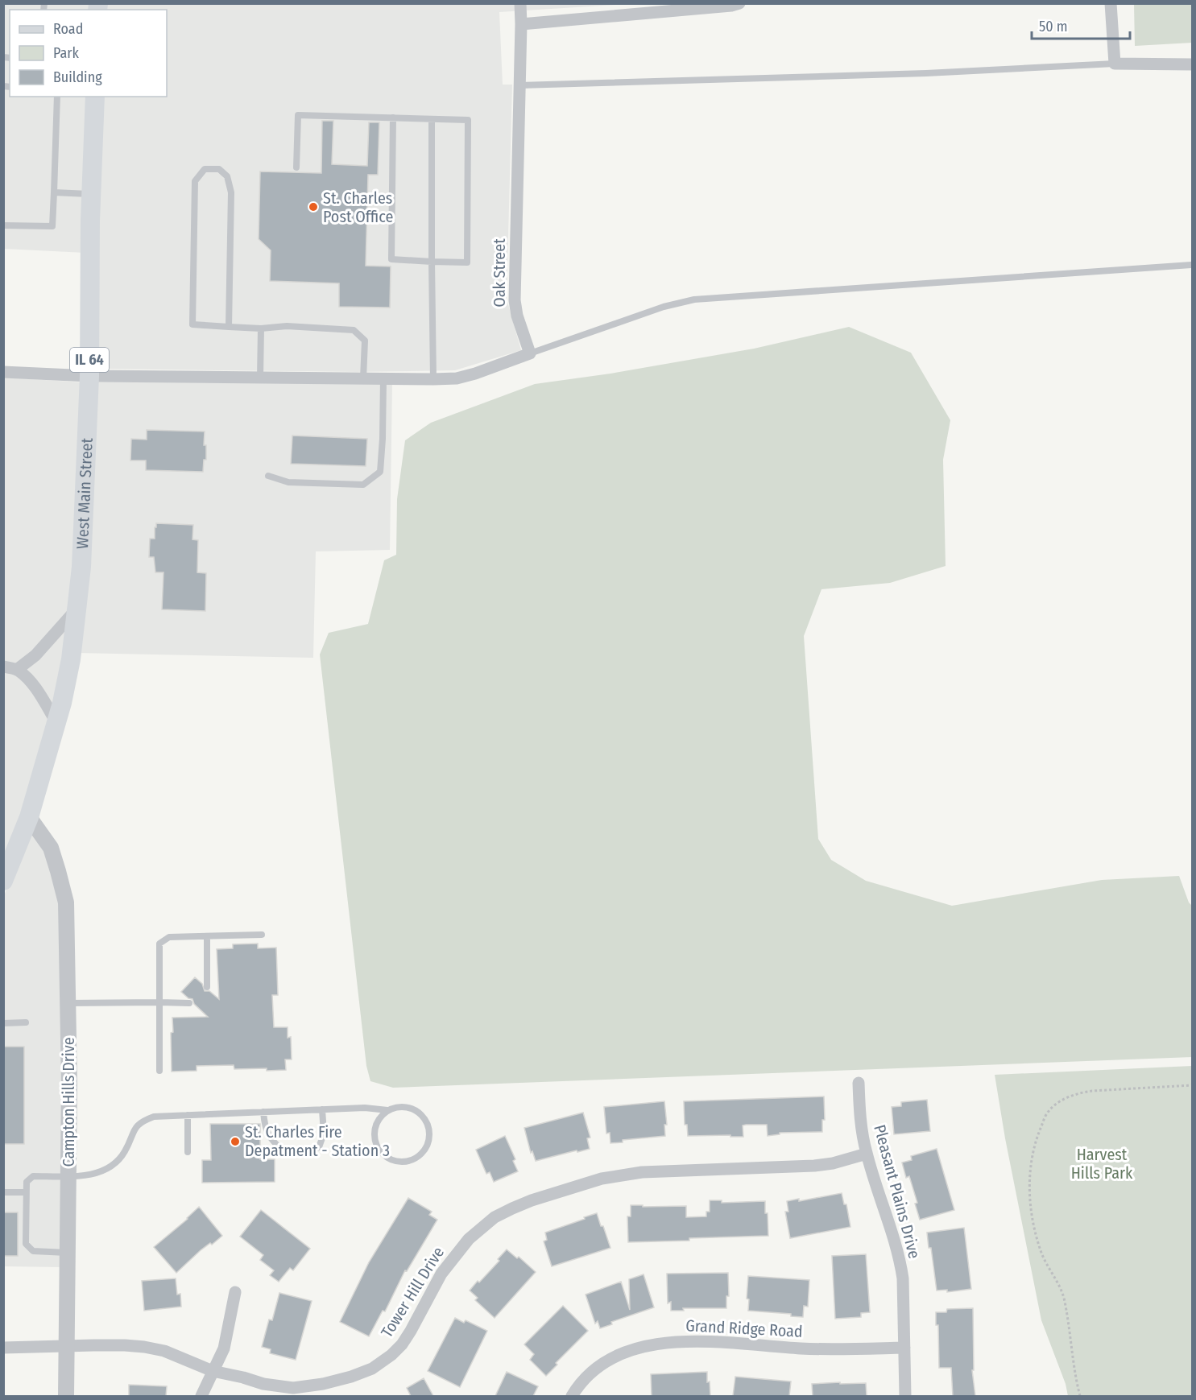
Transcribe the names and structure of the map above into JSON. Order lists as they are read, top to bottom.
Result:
{
  "streets": {
    "main road": ["IL 64", "West Main Street"],
    "street": [
      "Oak Street",
      "Campton Hills Drive",
      "Pleasant Plains Drive",
      "Tower Hill Drive",
      "Grand Ridge Road"
    ]
  },
  "crossings": [
    ["West Main Street", "Campton Hills Drive"],
    ["Campton Hills Drive", "Tower Hill Drive"],
    ["Pleasant Plains Drive", "Tower Hill Drive"],
    ["Pleasant Plains Drive", "Grand Ridge Road"]
  ],
  "parks": ["Harvest Hills Park"],
  "places": ["St. Charles Post Office", "St. Charles Fire Depatment - Station 3"],
  "legend": ["Road", "Park", "Building"],
  "scale_bar": "50 m"
}
